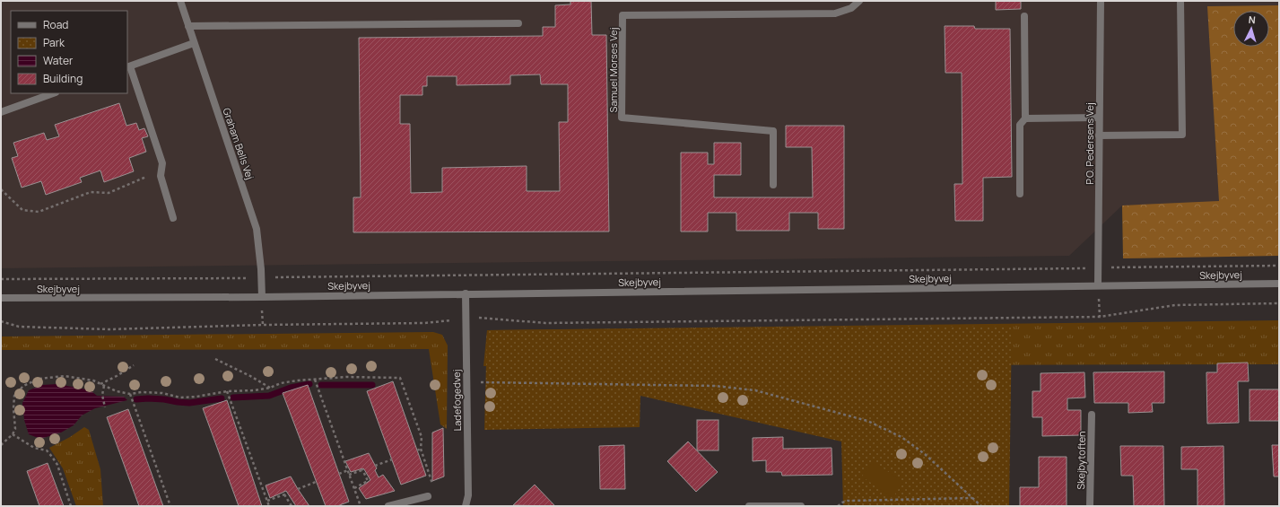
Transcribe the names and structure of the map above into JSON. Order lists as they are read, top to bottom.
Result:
{
  "streets": {
    "street": [
      "Samuel Morses Vej",
      "Graham Bells Vej",
      "P.O. Pedersens Vej",
      "Skejbyvej",
      "Ladefogedvej",
      "Skejbytoften"
    ]
  },
  "crossings": [
    ["Graham Bells Vej", "Skejbyvej"],
    ["P.O. Pedersens Vej", "Skejbyvej"],
    ["Skejbyvej", "Ladefogedvej"]
  ],
  "legend": [
    "Road",
    "Park",
    "Water",
    "Building"
  ],
  "north": "top"
}
